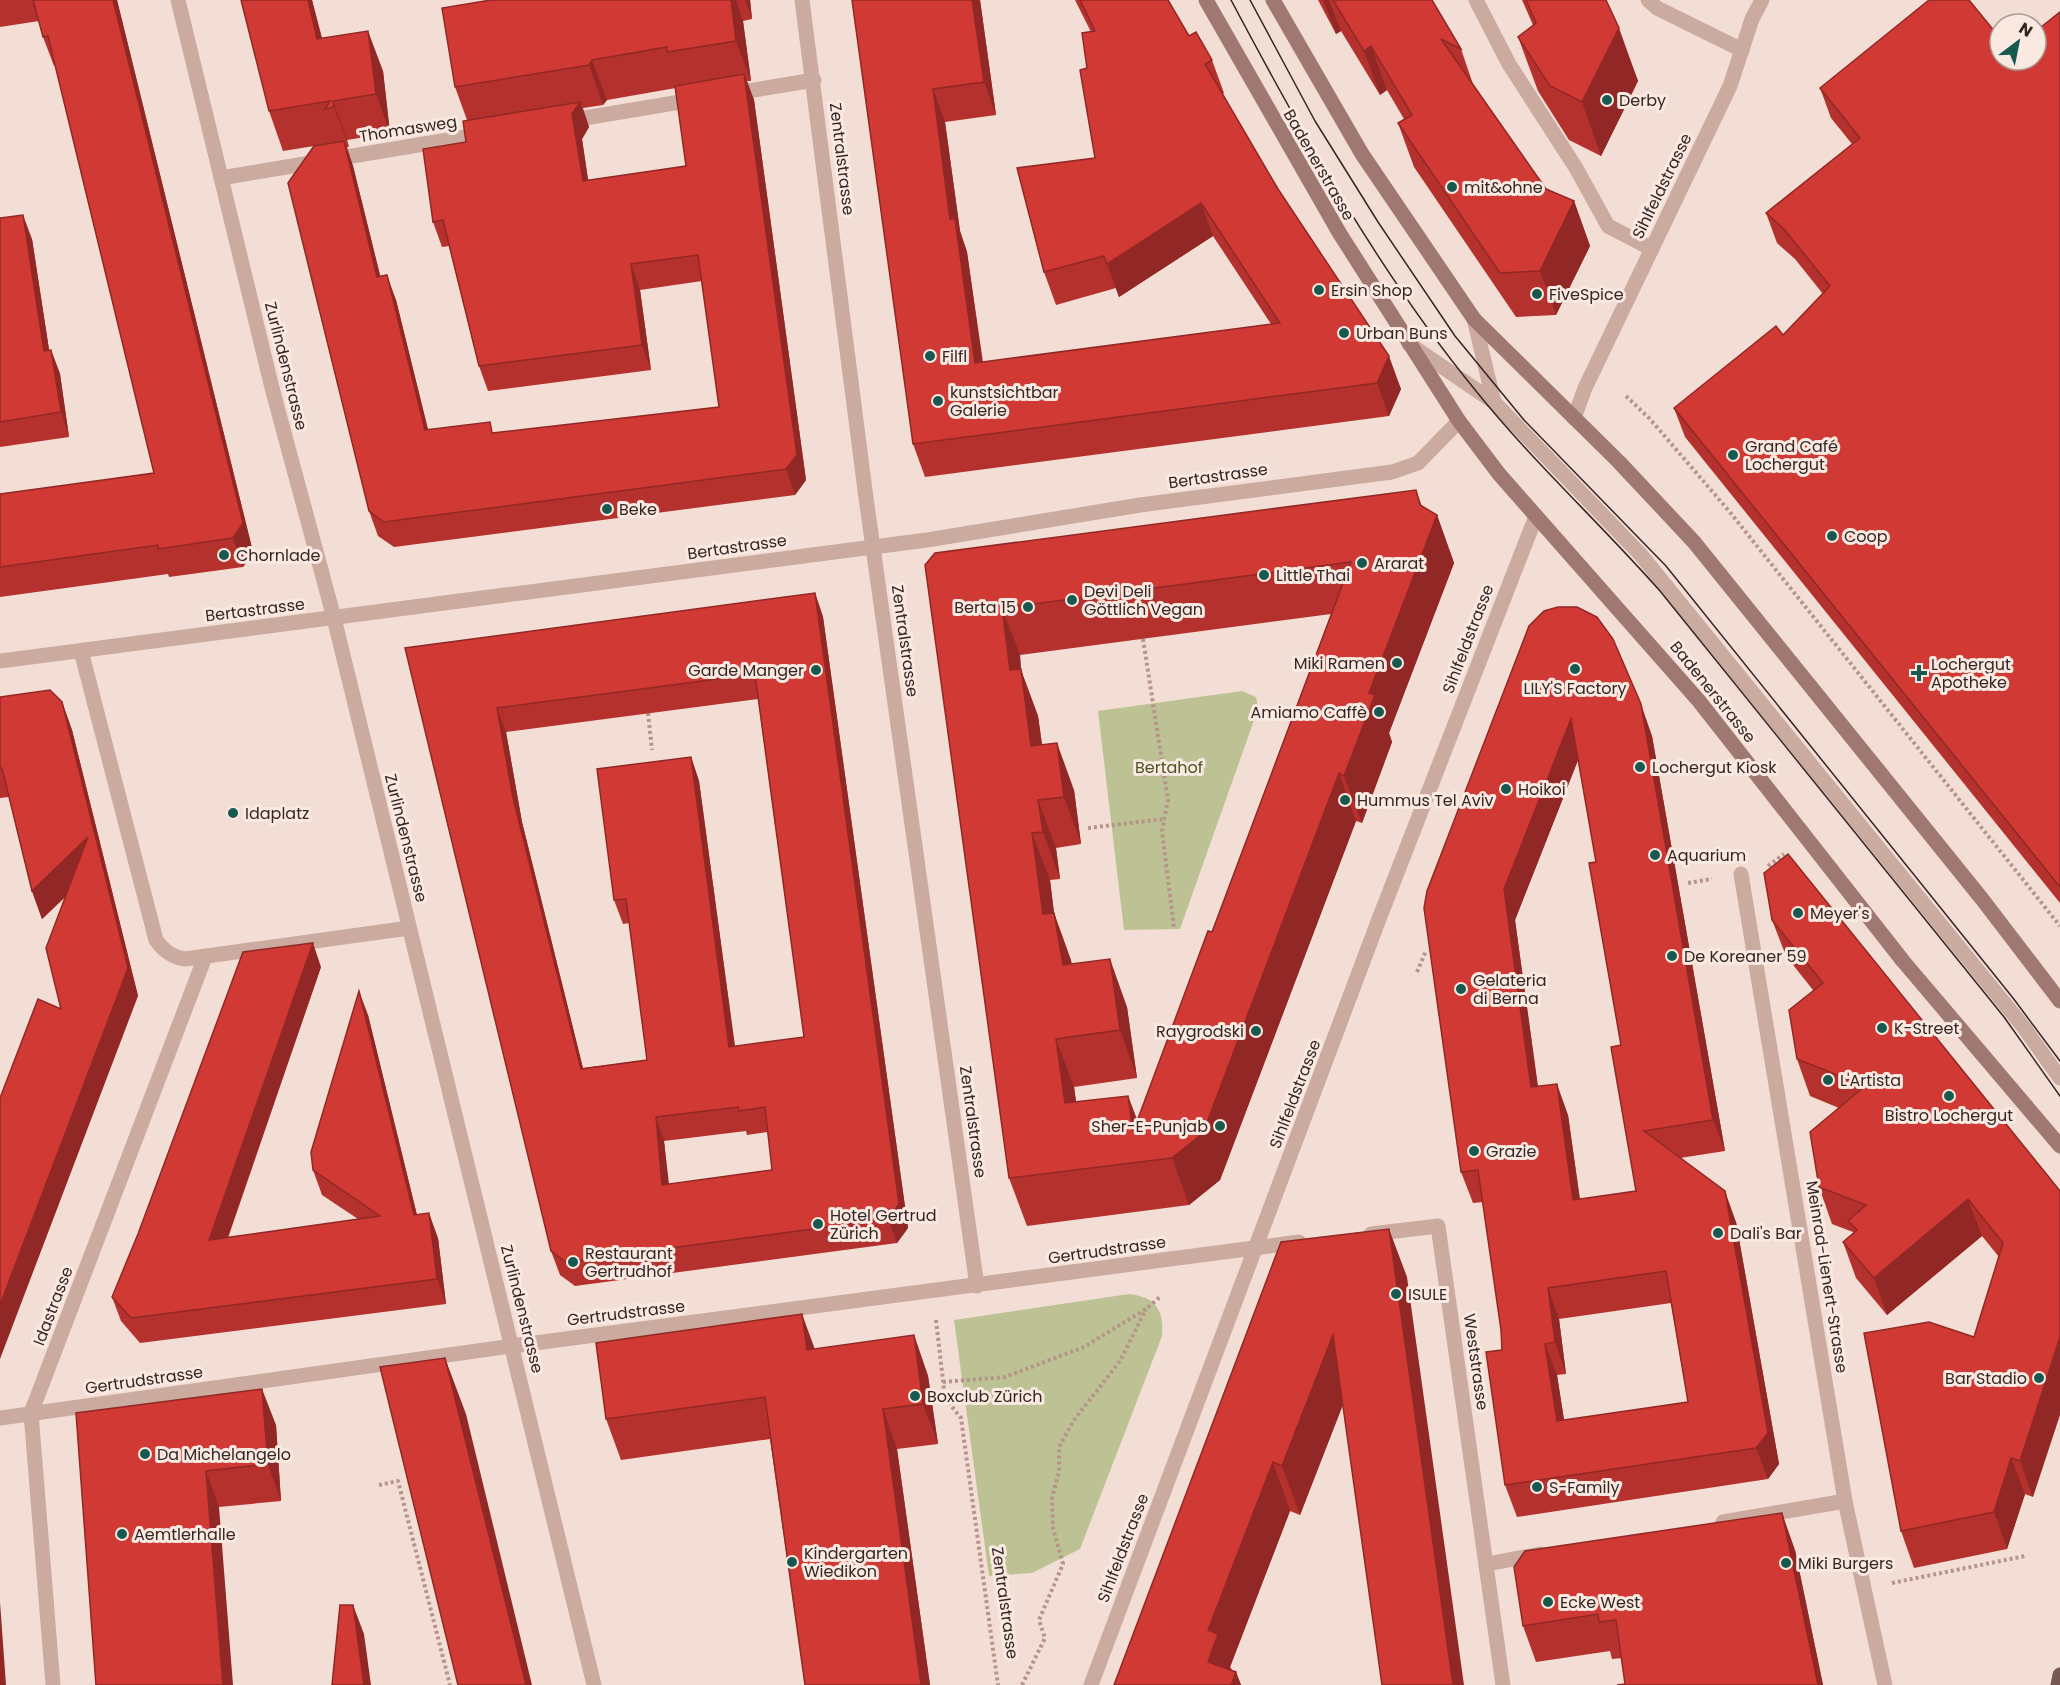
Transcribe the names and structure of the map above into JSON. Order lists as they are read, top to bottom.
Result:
{
  "streets": {
    "street": [
      "Thomasweg",
      "Zentralstrasse",
      "Badenerstrasse",
      "Sihlfeldstrasse",
      "Zurlindenstrasse",
      "Bertastrasse",
      "Gertrudstrasse",
      "Meinrad-Lienert-Strasse",
      "Idastrasse",
      "Weststrasse"
    ]
  },
  "crossings": [
    ["Thomasweg", "Zurlindenstrasse"],
    ["Zentralstrasse", "Bertastrasse"],
    ["Zentralstrasse", "Gertrudstrasse"],
    ["Badenerstrasse", "Sihlfeldstrasse"],
    ["Badenerstrasse", "Bertastrasse"],
    ["Sihlfeldstrasse", "Gertrudstrasse"],
    ["Zurlindenstrasse", "Bertastrasse"],
    ["Zurlindenstrasse", "Gertrudstrasse"],
    ["Gertrudstrasse", "Idastrasse"]
  ],
  "parks": ["Bertahof"],
  "places": {
    "other": [
      "Derby",
      "mit&ohne",
      "Ersin Shop",
      "FiveSpice",
      "Urban Buns",
      "Filfl",
      "kunstsichtbar Galerie",
      "Grand Café Lochergut",
      "Beke",
      "Coop",
      "Chornlade",
      "Ararat",
      "Little Thai",
      "Devi Deli Göttlich Vegan",
      "Berta 15",
      "Miki Ramen",
      "LILY'S Factory",
      "Garde Manger",
      "Amiamo Caffè",
      "Lochergut Kiosk",
      "Hoikoi",
      "Hummus Tel Aviv",
      "Idaplatz",
      "Aquarium",
      "Meyer's",
      "De Koreaner 59",
      "Gelateria di Berna",
      "K-Street",
      "Raygrodski",
      "L'Artista",
      "Bistro Lochergut",
      "Sher-E-Punjab",
      "Grazie",
      "Hotel Gertrud Zürich",
      "Dali's Bar",
      "Restaurant Gertrudhof",
      "ISULE",
      "Bar Stadio",
      "Boxclub Zürich",
      "Da Michelangelo",
      "S-Family",
      "Aemtlerhalle",
      "Kindergarten Wiedikon",
      "Miki Burgers",
      "Ecke West"
    ],
    "health": ["Lochergut Apotheke"]
  },
  "north": "top right"
}
